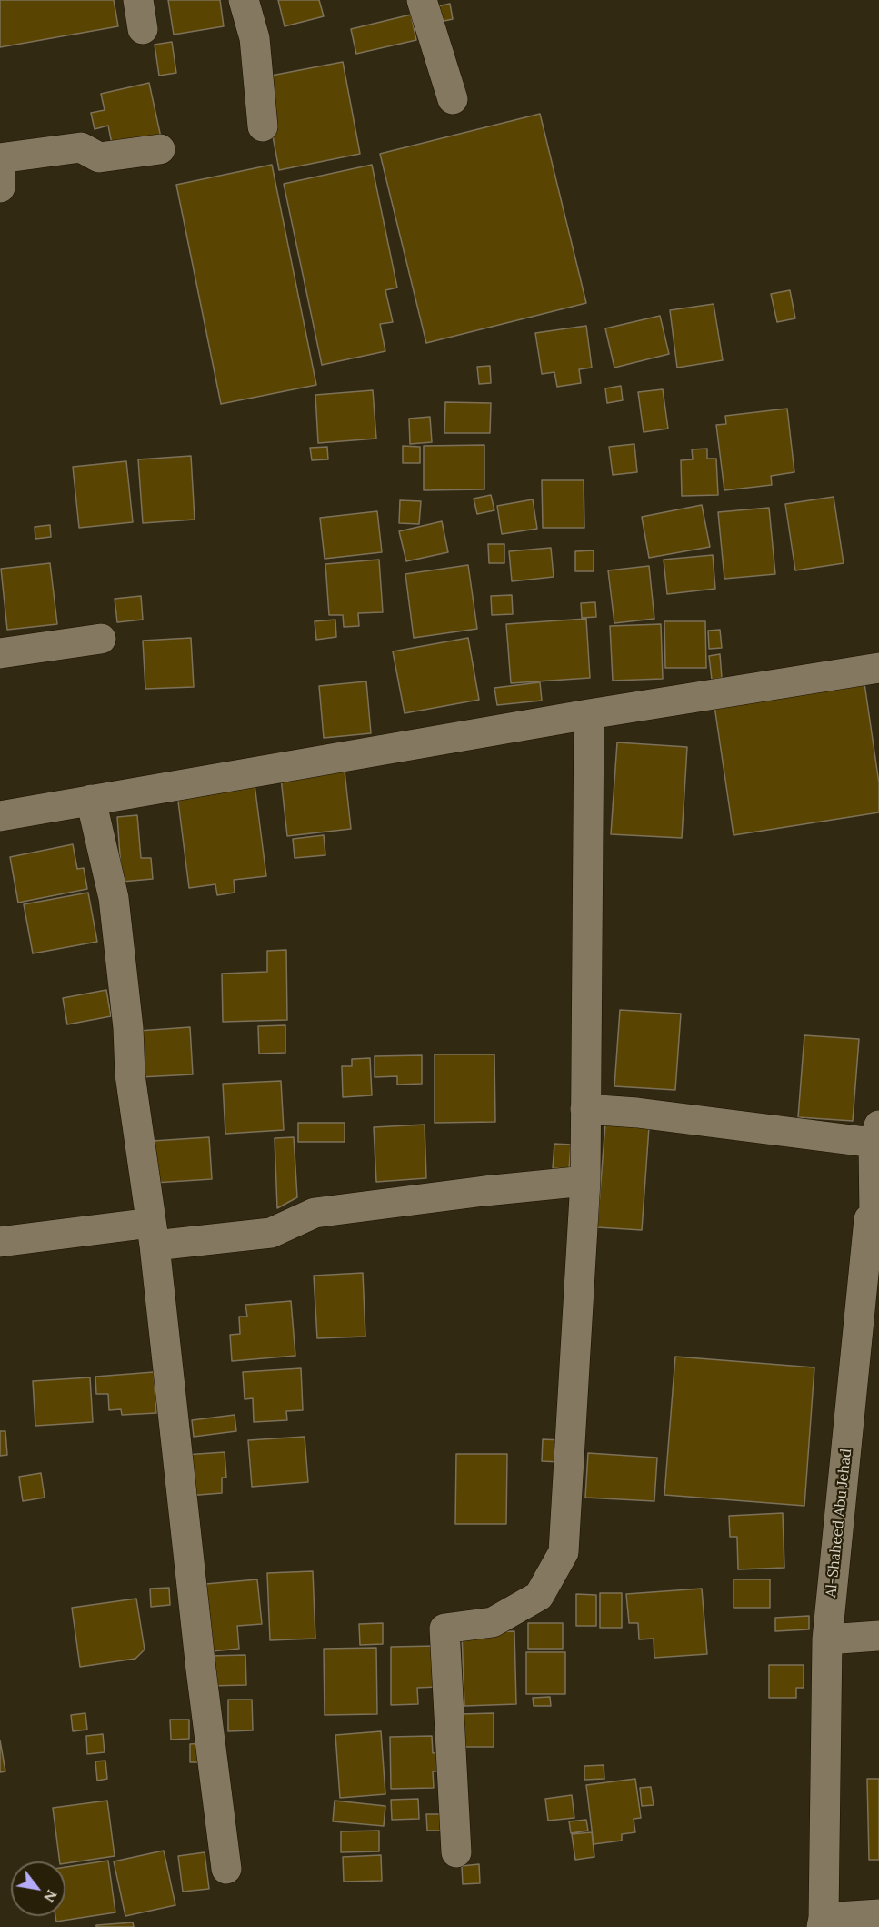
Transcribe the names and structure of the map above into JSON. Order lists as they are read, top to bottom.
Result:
{
  "streets": {
    "street": ["Al-Shaheed Abu Jehad"]
  },
  "north": "bottom right"
}
